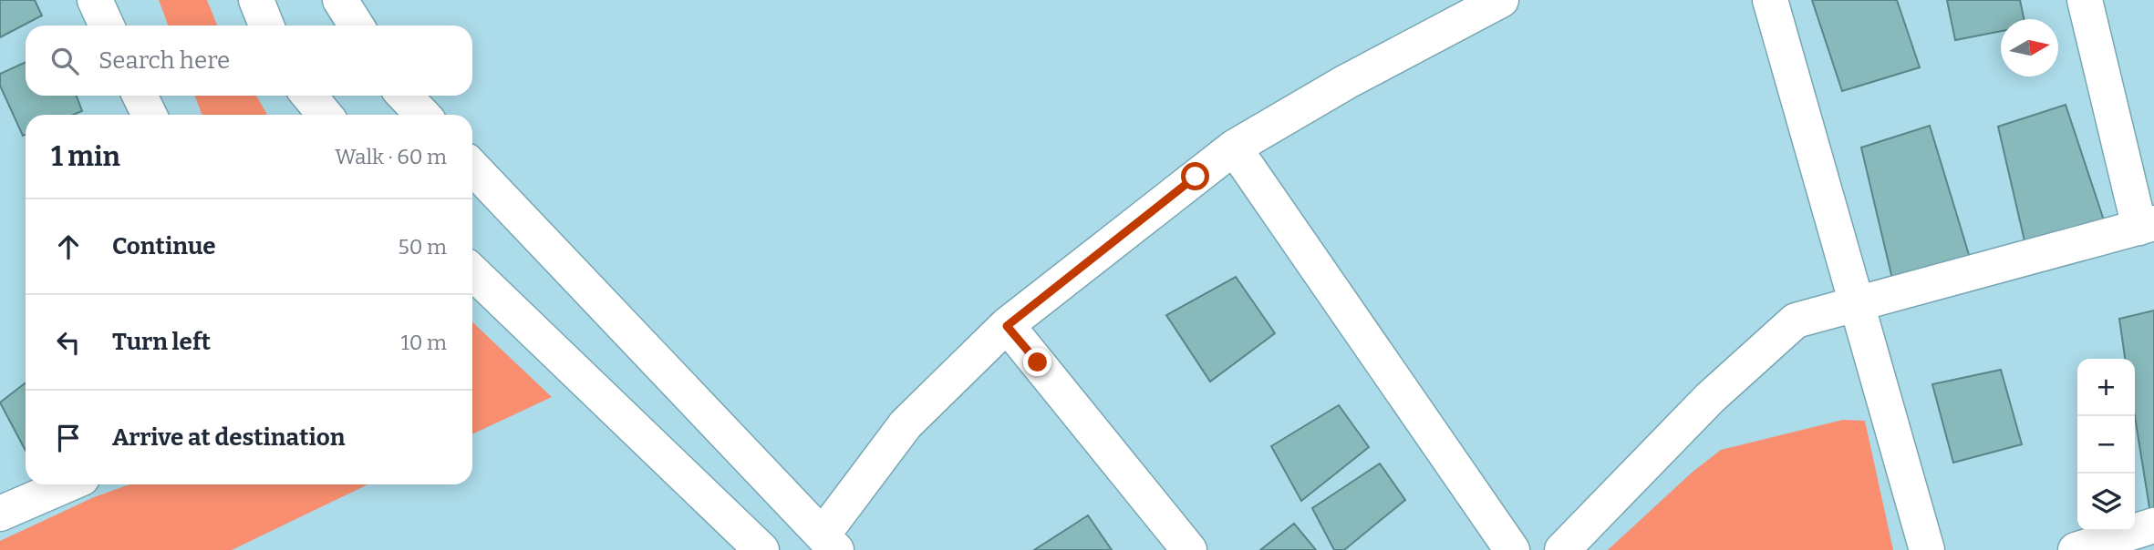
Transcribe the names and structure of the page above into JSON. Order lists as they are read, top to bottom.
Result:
{
  "north": "right",
  "page": {
    "search": "Search here",
    "heading": ["1 min", "Walk · 60 m"],
    "list": [
      ["Continue", "50 m"],
      ["Turn left", "10 m"],
      "Arrive at destination"
    ],
    "map_buttons": ["+", "−"]
  }
}
